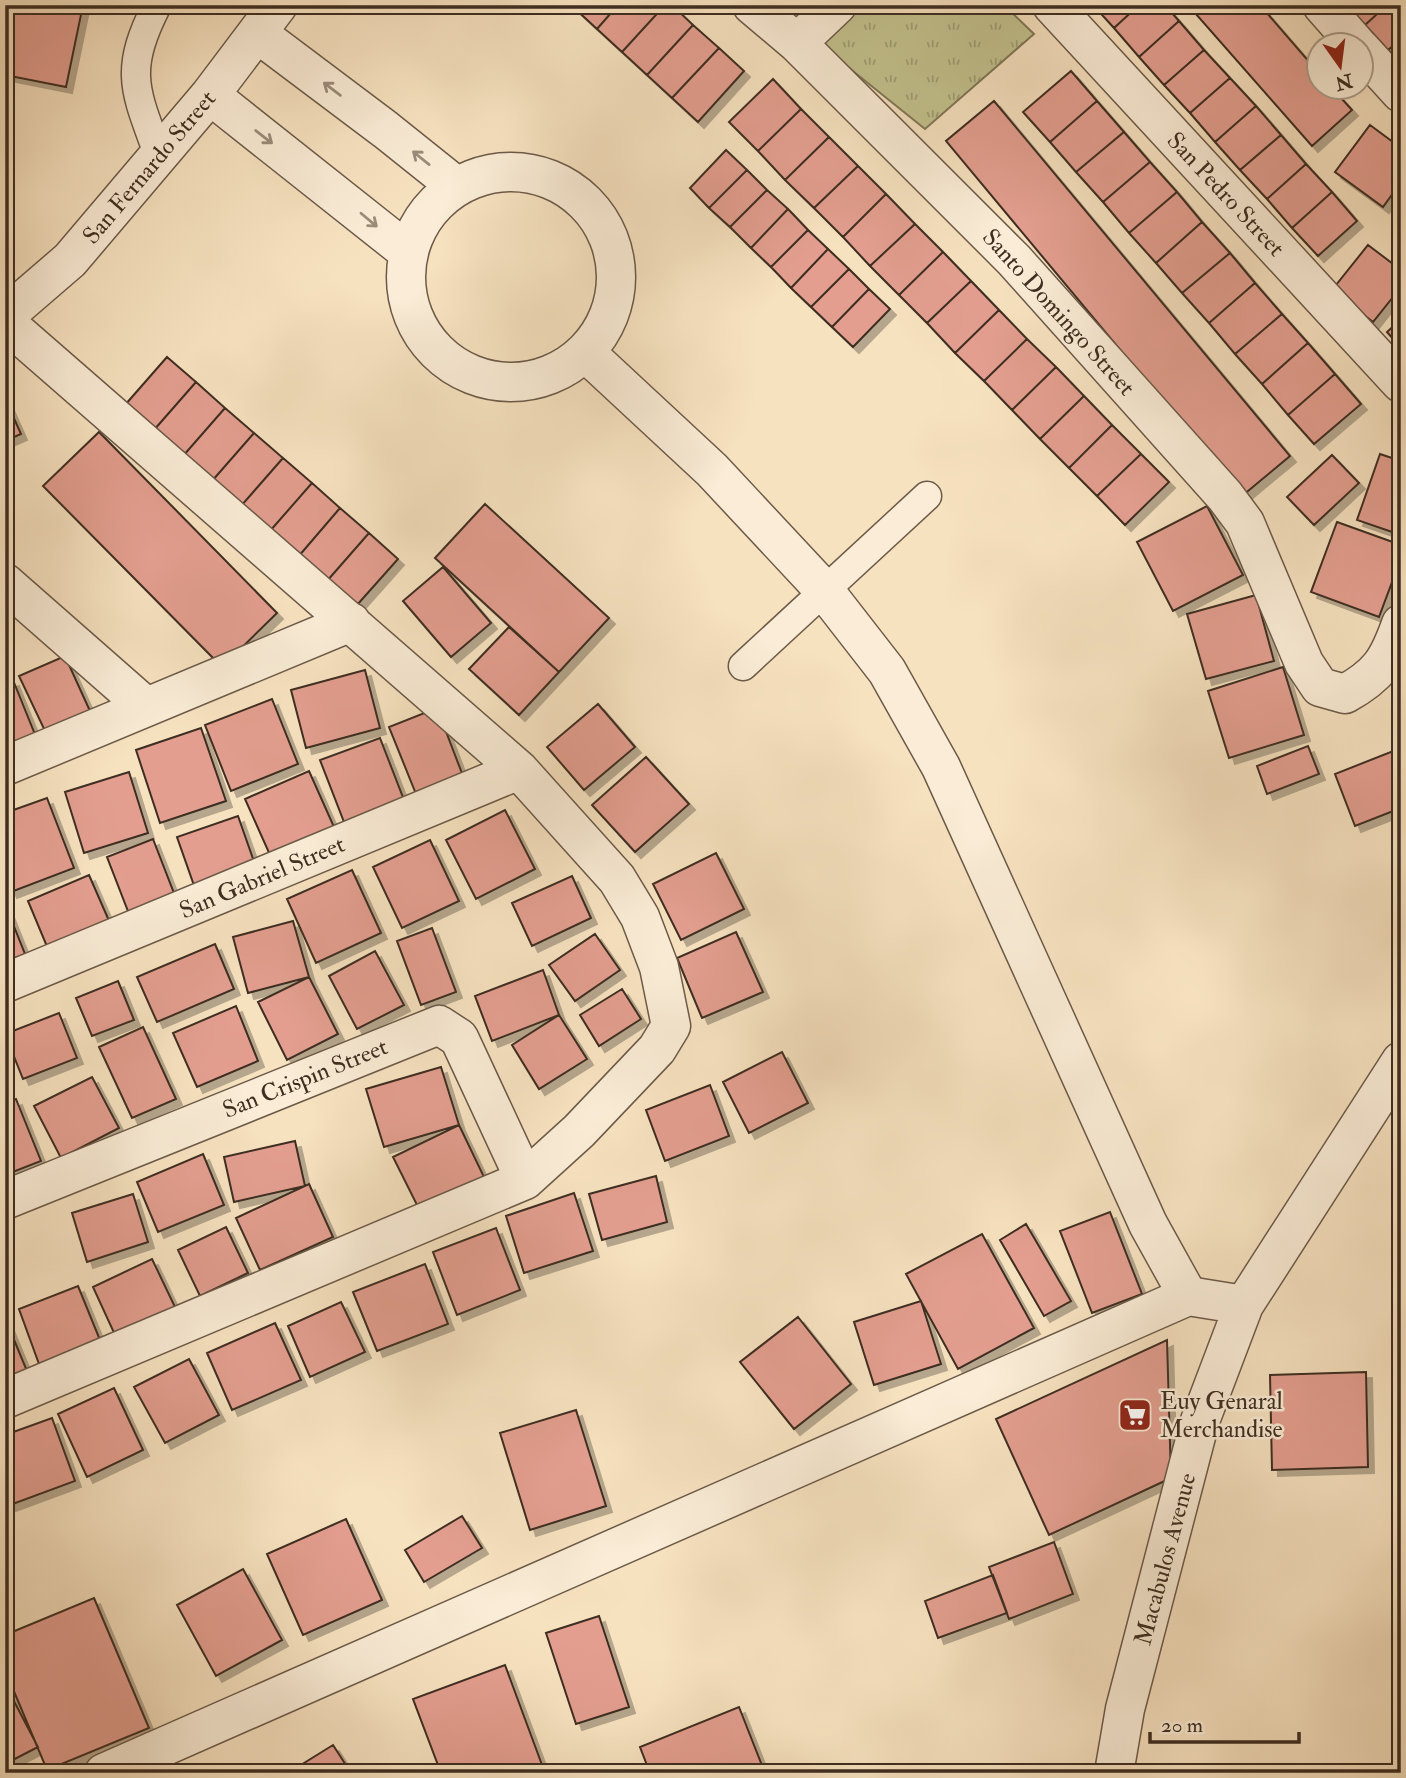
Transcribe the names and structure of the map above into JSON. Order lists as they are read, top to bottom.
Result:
{
  "streets": {
    "street": [
      "San Fernardo Street",
      "San Pedro Street",
      "Santo Domingo Street",
      "San Gabriel Street",
      "San Crispin Street",
      "Macabulos Avenue"
    ]
  },
  "places": {
    "supermarket": ["Euy Genaral Merchandise"]
  },
  "scale_bar": "20 m",
  "north": "bottom"
}
